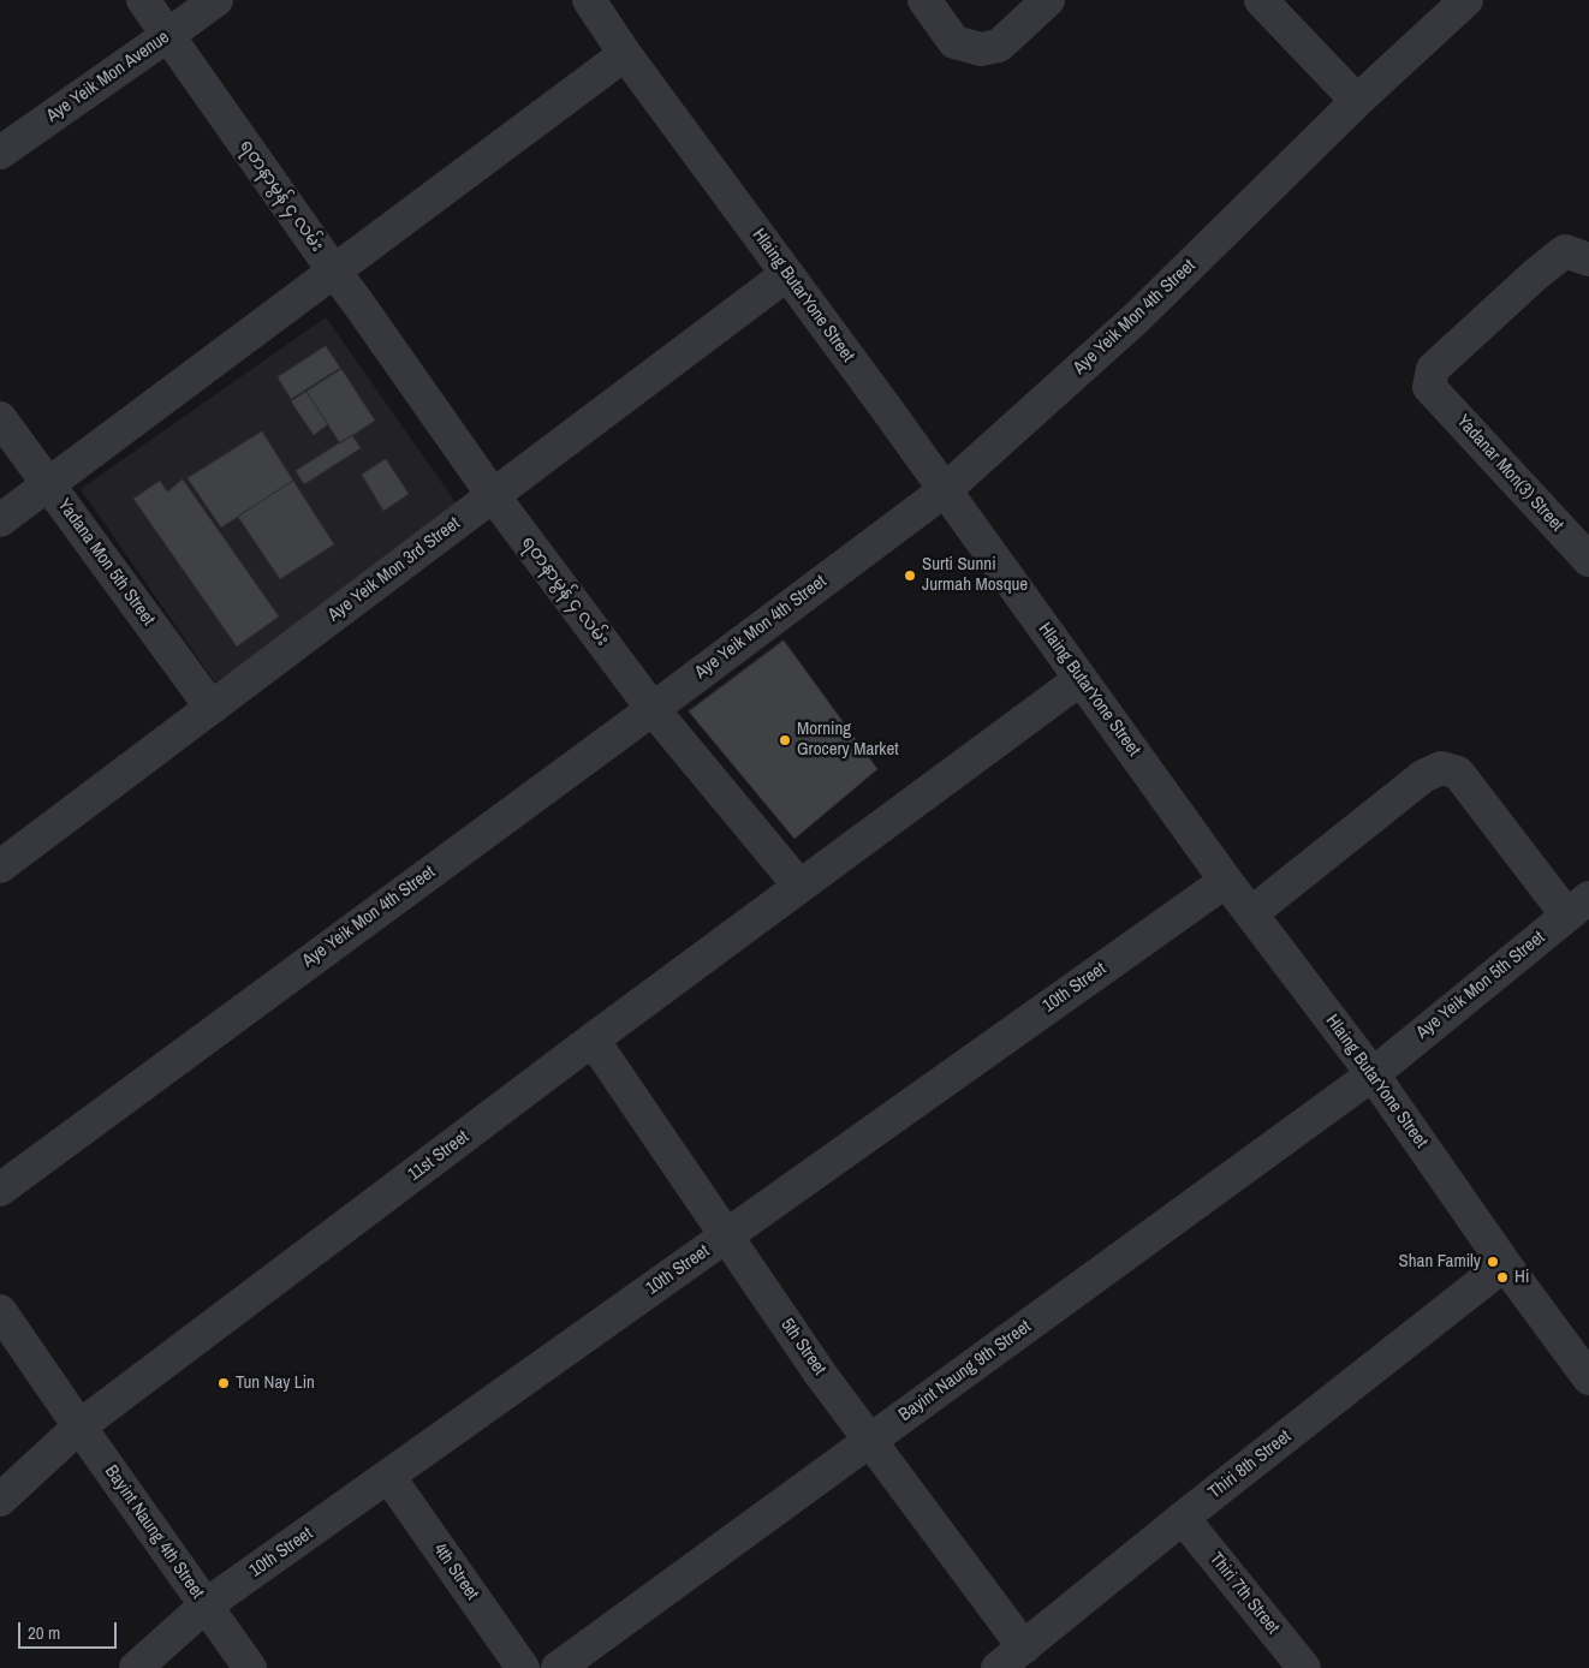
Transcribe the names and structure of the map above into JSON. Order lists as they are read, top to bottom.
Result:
{
  "streets": {
    "street": [
      "Aye Yeik Mon Avenue",
      "ရတနာမွန် ၄ လမ်း",
      "Hlaing ButarYone Street",
      "Aye Yeik Mon 4th Street",
      "Yadanar Mon(3) Street",
      "Yadana Mon 5th Street",
      "Aye Yeik Mon 3rd Street",
      "Aye Yeik Mon 5th Street",
      "10th Street",
      "11st Street",
      "5th Street",
      "Bayint Naung 9th Street",
      "Thiri 8th Street",
      "Bayint Naung 4th Street",
      "4th Street",
      "Thiri 7th Street"
    ]
  },
  "crossings": [
    ["Aye Yeik Mon Avenue", "ရတနာမွန် ၄ လမ်း"],
    ["ရတနာမွန် ၄ လမ်း", "Aye Yeik Mon 4th Street"],
    ["ရတနာမွန် ၄ လမ်း", "Aye Yeik Mon 3rd Street"],
    ["ရတနာမွန် ၄ လမ်း", "11st Street"],
    ["Hlaing ButarYone Street", "Aye Yeik Mon 4th Street"],
    ["Hlaing ButarYone Street", "Aye Yeik Mon 3rd Street"],
    ["Hlaing ButarYone Street", "Aye Yeik Mon 5th Street"],
    ["Hlaing ButarYone Street", "10th Street"],
    ["Hlaing ButarYone Street", "Bayint Naung 9th Street"],
    ["Hlaing ButarYone Street", "Thiri 8th Street"],
    ["Yadana Mon 5th Street", "Aye Yeik Mon 3rd Street"],
    ["Aye Yeik Mon 5th Street", "Bayint Naung 9th Street"],
    ["10th Street", "5th Street"],
    ["10th Street", "Bayint Naung 4th Street"],
    ["10th Street", "4th Street"],
    ["11st Street", "5th Street"],
    ["11st Street", "Bayint Naung 4th Street"],
    ["5th Street", "Bayint Naung 9th Street"],
    ["5th Street", "Thiri 8th Street"],
    ["Thiri 8th Street", "Thiri 7th Street"]
  ],
  "places": [
    "Surti Sunni Jurmah Mosque",
    "Morning Grocery Market",
    "Shan Family",
    "Hi",
    "Tun Nay Lin"
  ],
  "scale_bar": "20 m"
}
